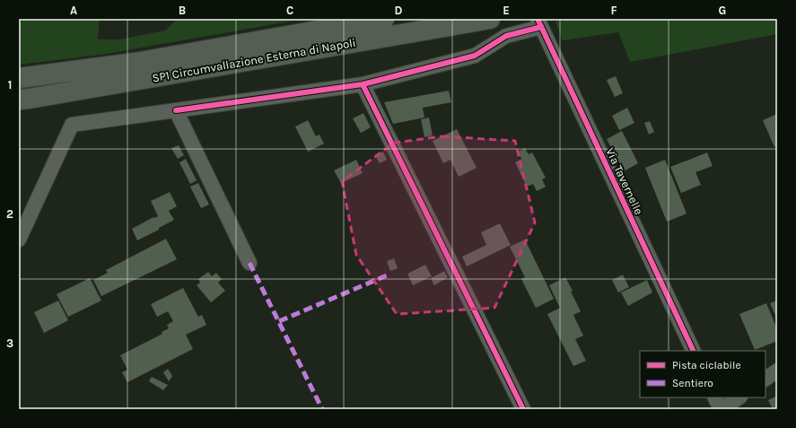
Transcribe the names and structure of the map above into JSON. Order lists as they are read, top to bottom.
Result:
{
  "streets": {
    "highway": ["SP1 Circumvallazione Esterna di Napoli"],
    "street": ["Via Tavernelle"]
  },
  "legend": ["Pista ciclabile", "Sentiero"],
  "grid": {
    "columns": [
      "A",
      "B",
      "C",
      "D",
      "E",
      "F",
      "G"
    ],
    "rows": ["1", "2", "3"]
  }
}
